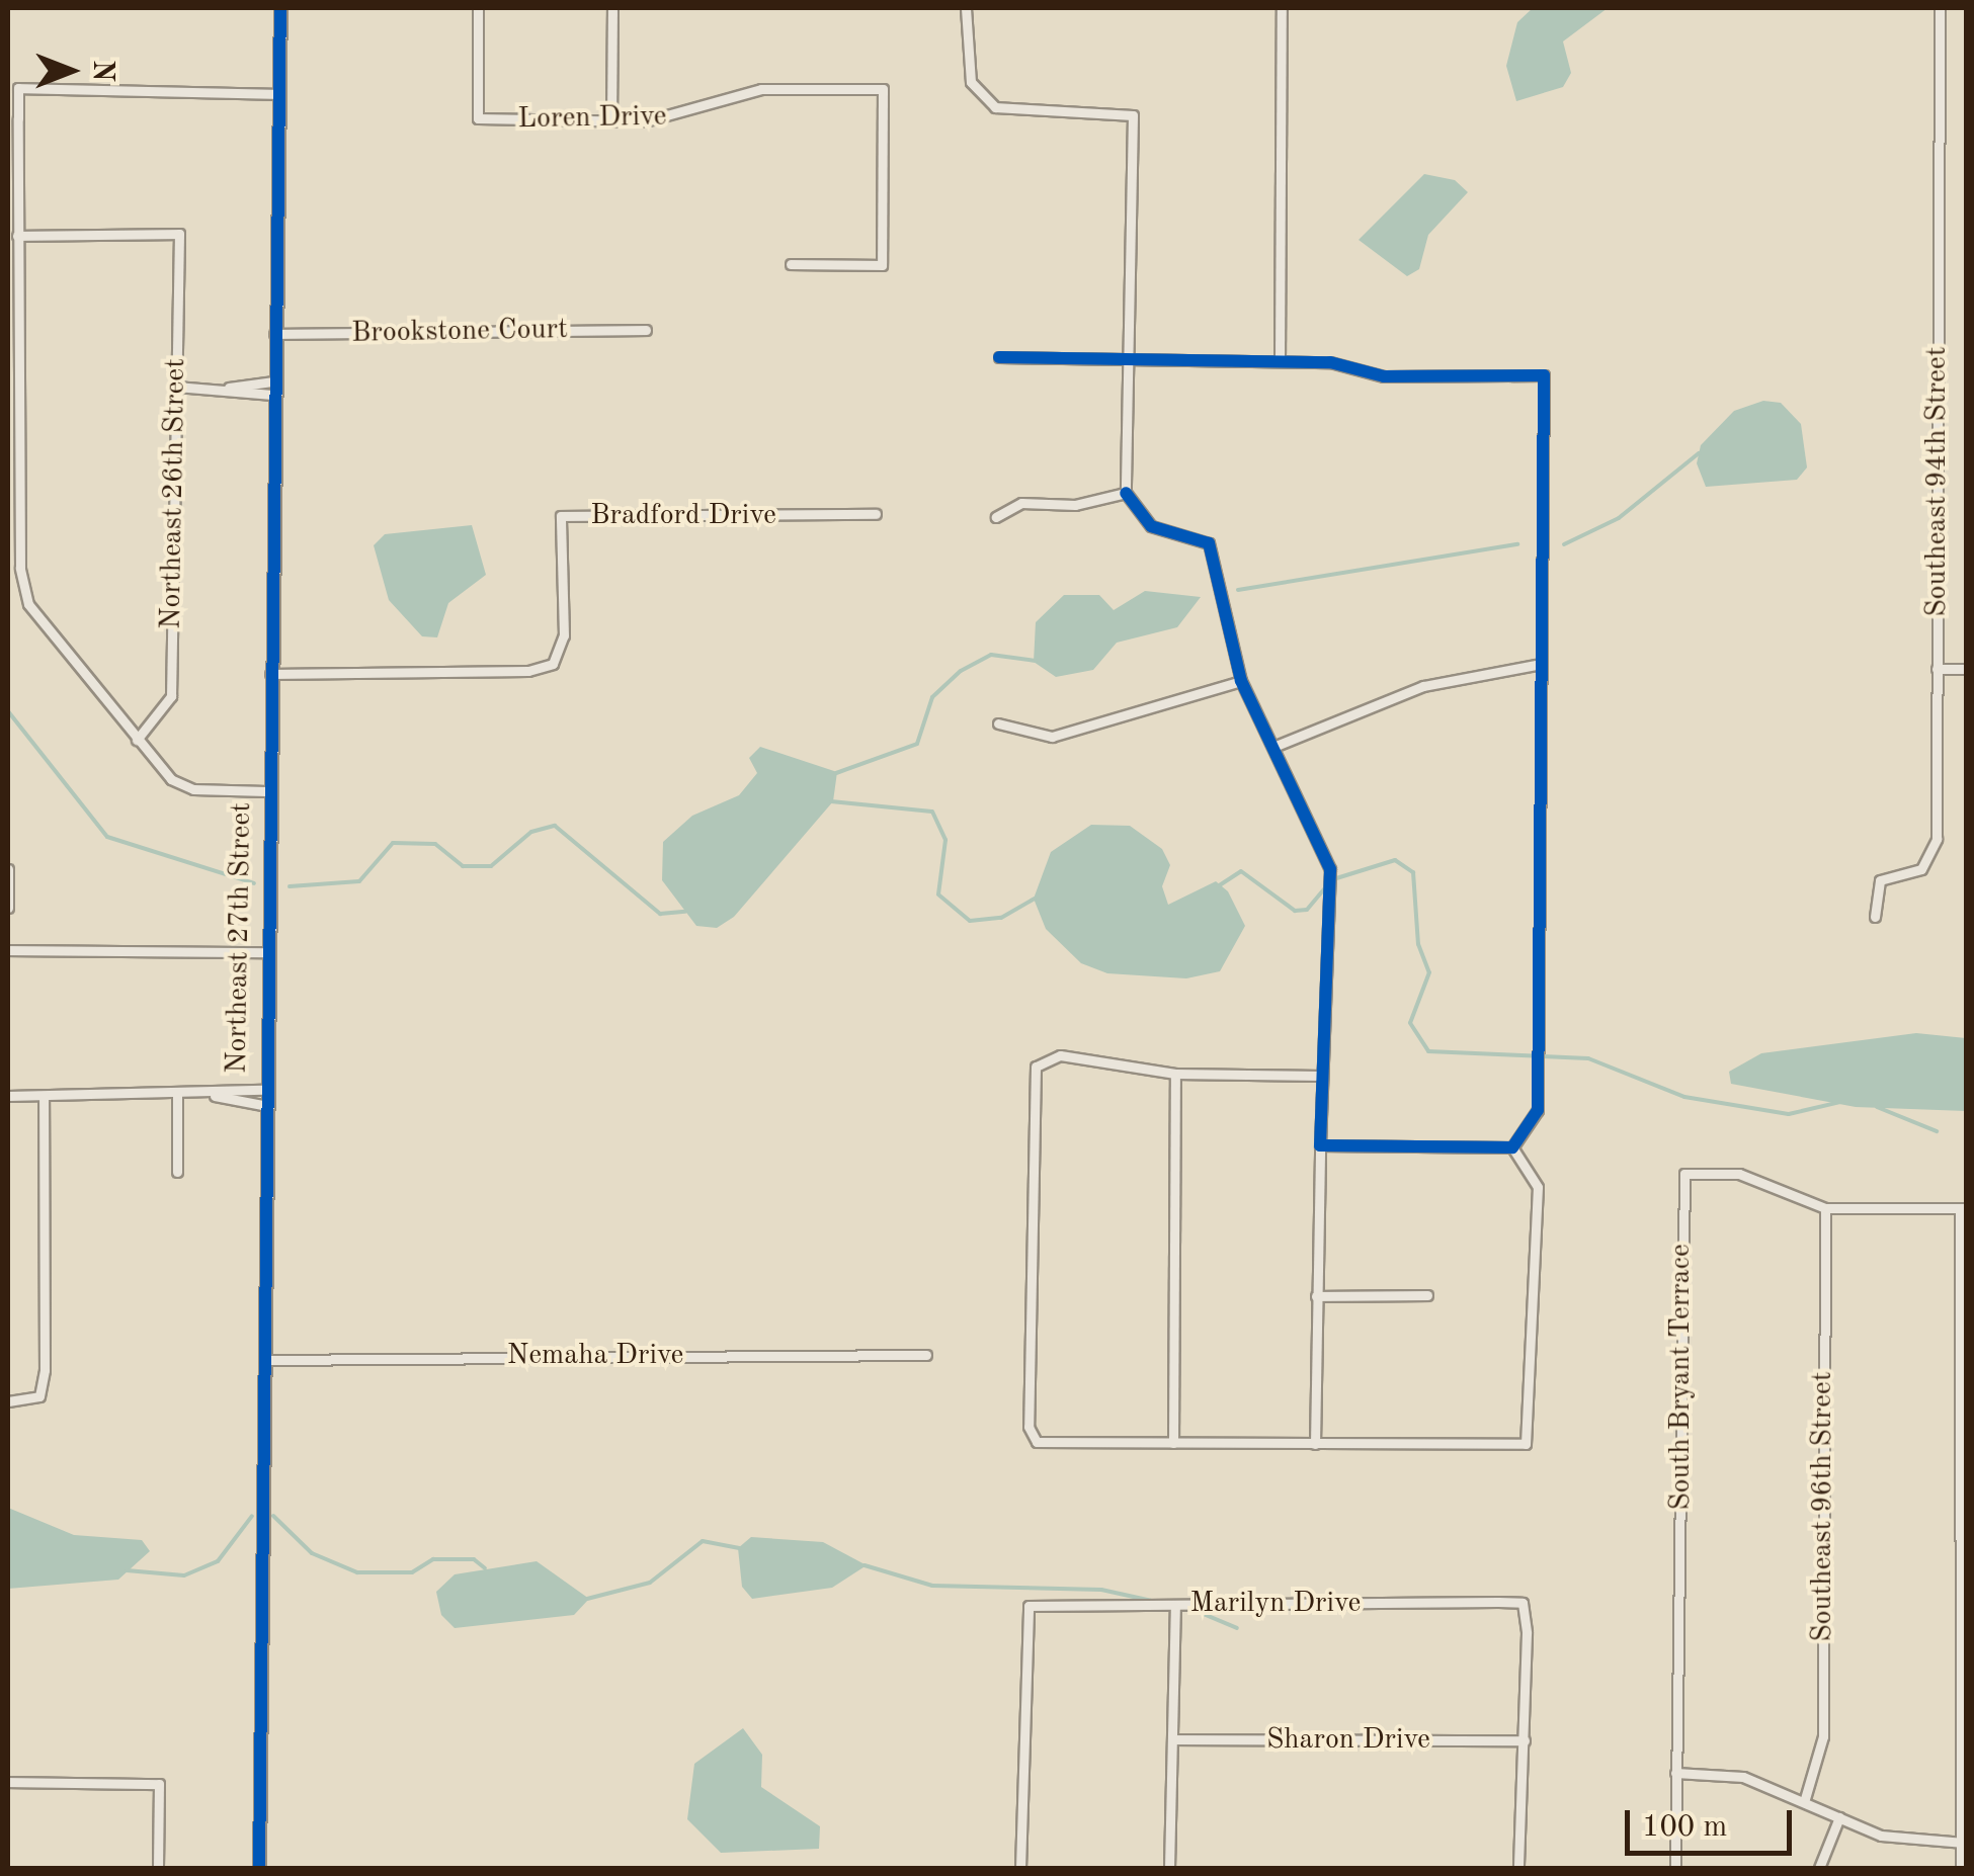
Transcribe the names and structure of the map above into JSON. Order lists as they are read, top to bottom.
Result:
{
  "streets": {
    "street": [
      "Loren Drive",
      "Brookstone Court",
      "Southeast 94th Street",
      "Northeast 26th Street",
      "Bradford Drive",
      "Northeast 27th Street",
      "Nemaha Drive",
      "South Bryant Terrace",
      "Southeast 96th Street",
      "Marilyn Drive",
      "Sharon Drive"
    ]
  },
  "crossings": [
    ["Brookstone Court", "Northeast 27th Street"],
    ["Bradford Drive", "Northeast 27th Street"],
    ["Northeast 27th Street", "Nemaha Drive"],
    ["South Bryant Terrace", "Southeast 96th Street"],
    ["Marilyn Drive", "Sharon Drive"]
  ],
  "scale_bar": "100 m",
  "north": "right"
}
